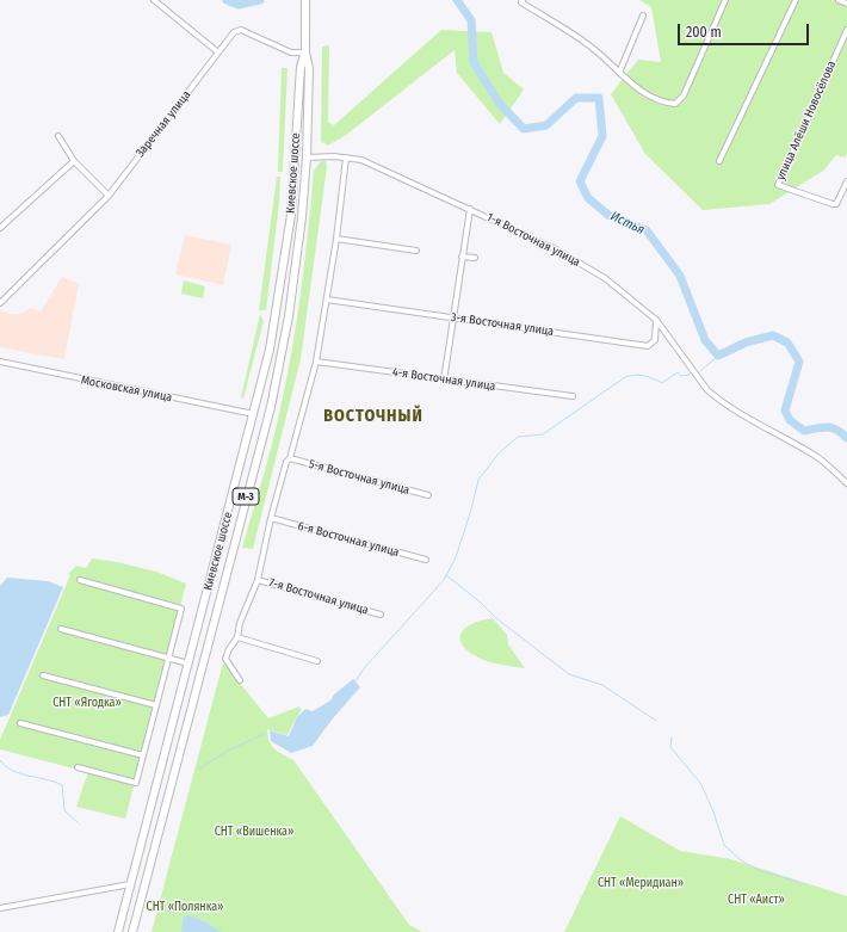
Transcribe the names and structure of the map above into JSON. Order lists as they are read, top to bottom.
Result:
{
  "streets": {
    "highway": ["Киевское шоссе", "М-3"],
    "street": [
      "улица Алёши Новосёлова",
      "Заречная улица",
      "1-я Восточная улица",
      "3-я Восточная улица",
      "4-я Восточная улица",
      "Московская улица",
      "5-я Восточная улица",
      "6-я Восточная улица",
      "7-я Восточная улица"
    ]
  },
  "crossings": [
    ["Заречная улица", "Киевское шоссе"],
    ["Киевское шоссе", "1-я Восточная улица"],
    ["Киевское шоссе", "Московская улица"],
    ["1-я Восточная улица", "3-я Восточная улица"]
  ],
  "districts": ["ВОСТОЧНЫЙ"],
  "water": ["Истья"],
  "parks": [
    "СНТ «Ягодка»",
    "СНТ «Вишенка»",
    "СНТ «Меридиан»",
    "СНТ «Аист»",
    "СНТ «Полянка»"
  ],
  "scale_bar": "200 m"
}
